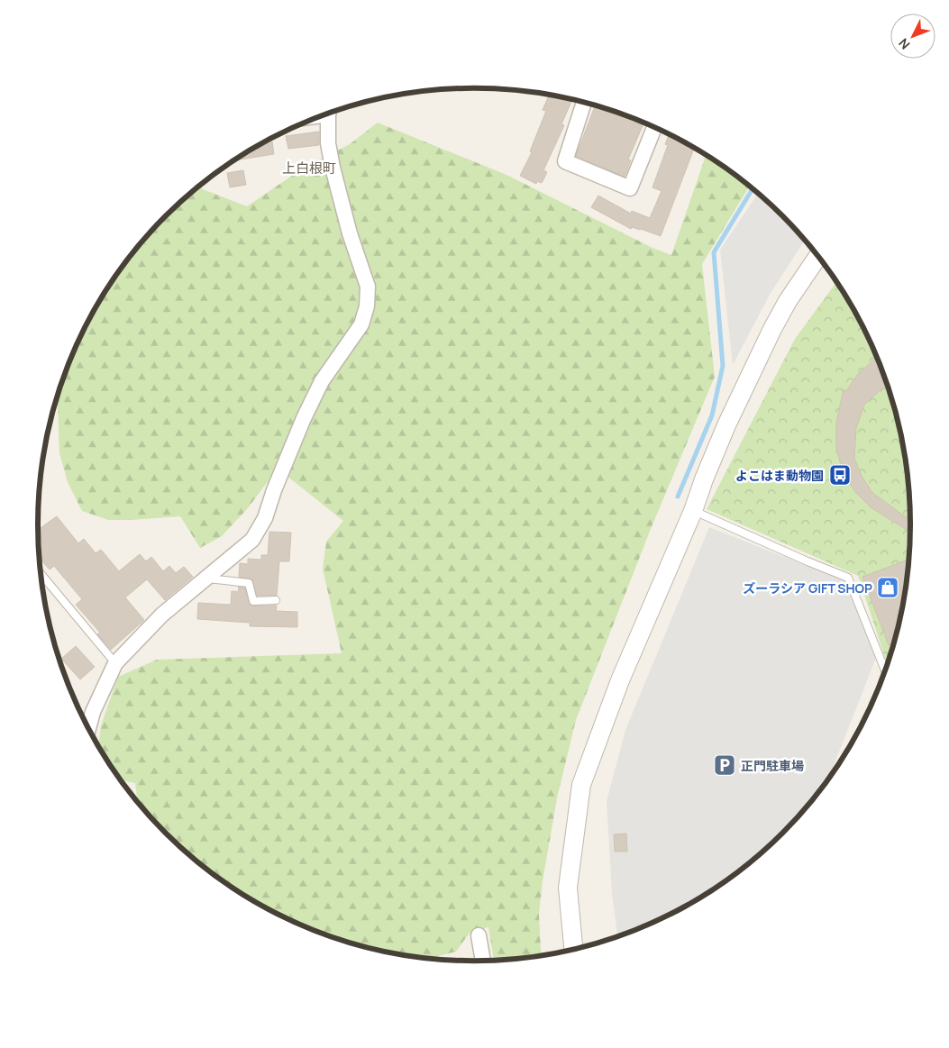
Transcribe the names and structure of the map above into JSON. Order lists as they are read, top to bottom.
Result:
{
  "districts": ["上白根町"],
  "places": {
    "bus stop": ["よこはま動物園"],
    "shop": ["ズーラシア GIFT SHOP"],
    "parking": ["正門駐車場"]
  },
  "north": "bottom left"
}
